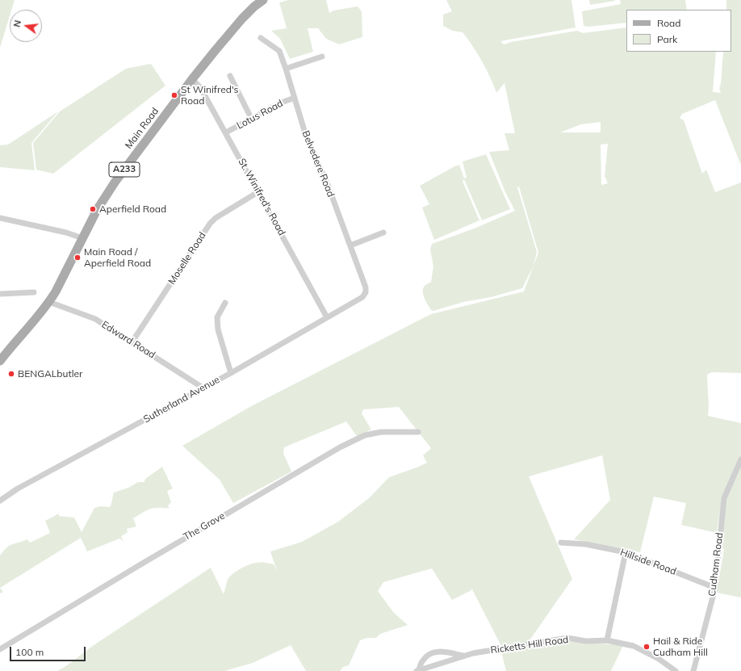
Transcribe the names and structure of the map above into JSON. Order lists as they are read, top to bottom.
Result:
{
  "streets": {
    "main road": ["Main Road", "A233"],
    "street": [
      "Lotus Road",
      "Belvedere Road",
      "St. Winifred's Road",
      "Moselle Road",
      "Edward Road",
      "Sutherland Avenue",
      "The Grove",
      "Hillside Road",
      "Cudham Road",
      "Ricketts Hill Road"
    ]
  },
  "crossings": [
    ["Lotus Road", "Belvedere Road"],
    ["Lotus Road", "St. Winifred's Road"],
    ["Main Road", "St. Winifred's Road"],
    ["Main Road", "Edward Road"],
    ["Belvedere Road", "Sutherland Avenue"],
    ["St. Winifred's Road", "Moselle Road"],
    ["St. Winifred's Road", "Sutherland Avenue"],
    ["Moselle Road", "Edward Road"],
    ["Edward Road", "Sutherland Avenue"],
    ["Hillside Road", "Cudham Road"]
  ],
  "places": [
    "St Winifred's Road",
    "Aperfield Road",
    "Main Road / Aperfield Road",
    "BENGALbutler",
    "Hail & Ride Cudham Hill"
  ],
  "legend": ["Road", "Park"],
  "scale_bar": "100 m",
  "north": "left"
}
